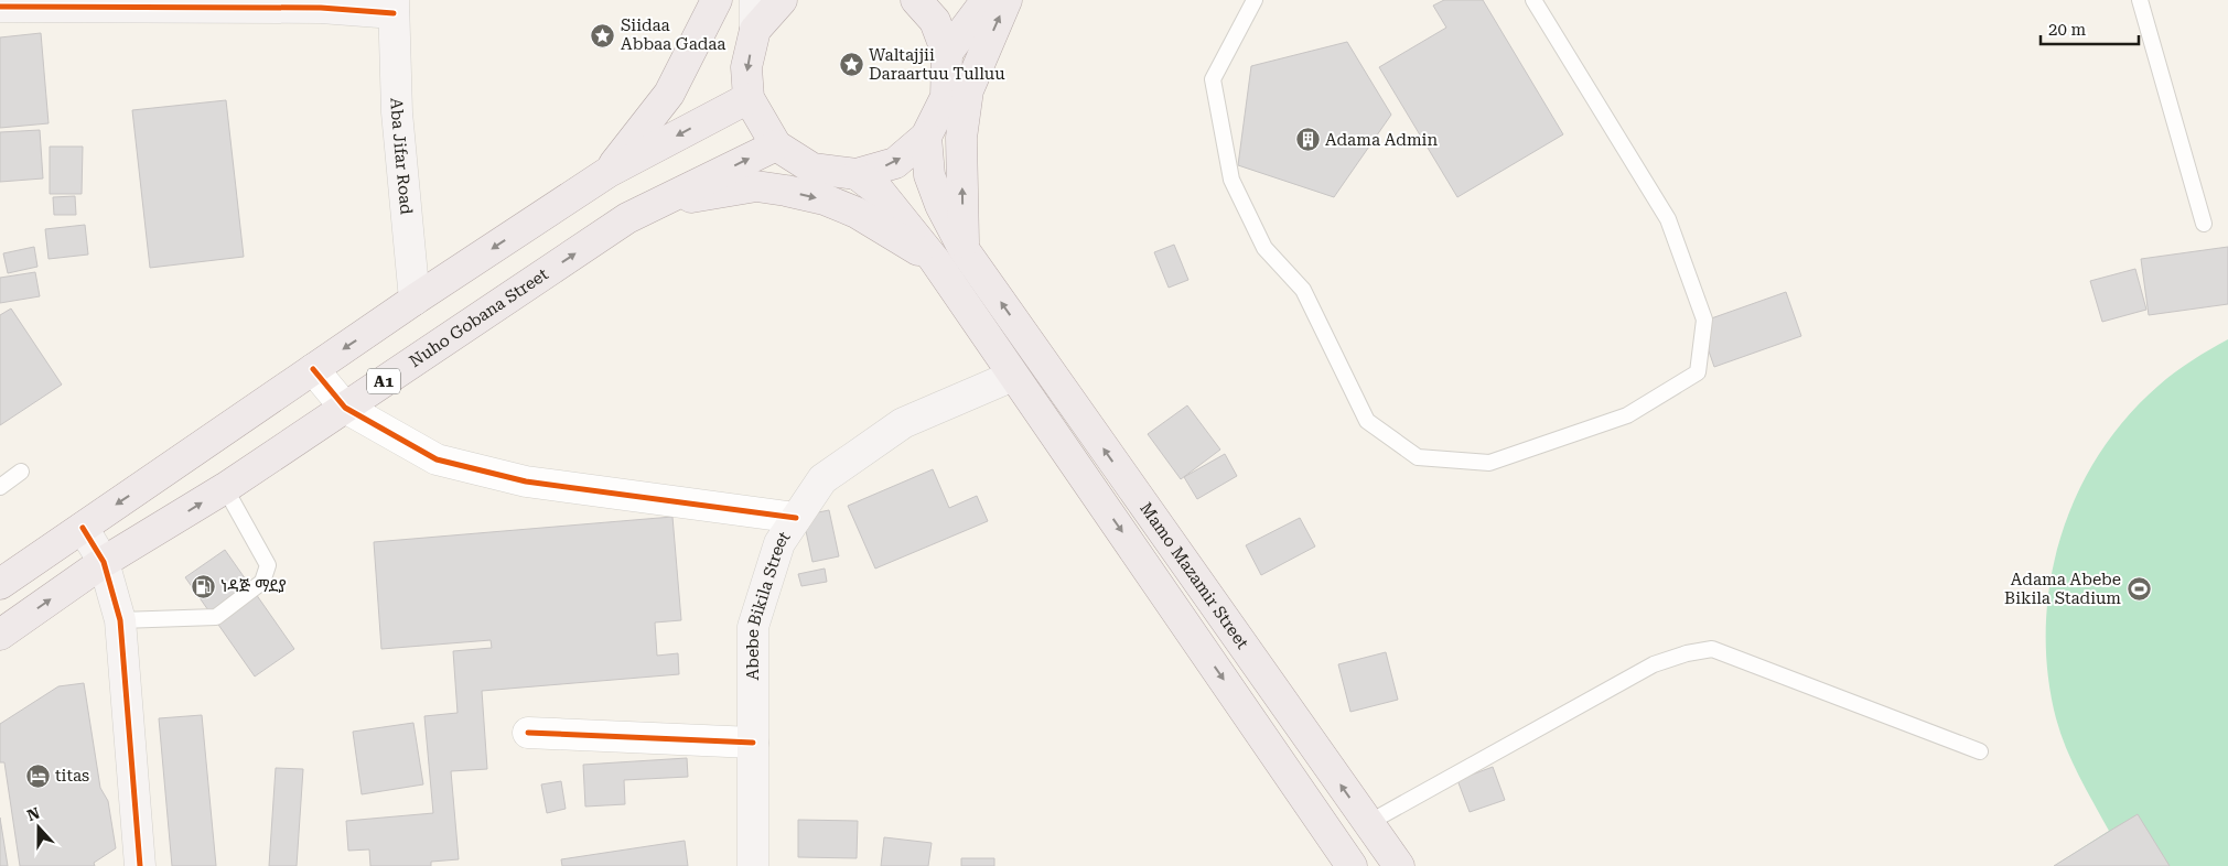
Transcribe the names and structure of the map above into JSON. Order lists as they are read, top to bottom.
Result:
{
  "streets": {
    "main road": ["Nuho Gobana Street", "A1", "Mamo Mazamir Street"],
    "street": ["Aba Jifar Road", "Abebe Bikila Street"]
  },
  "crossings": [
    ["Mamo Mazamir Street", "Abebe Bikila Street"]
  ],
  "places": {
    "place": ["Siidaa Abbaa Gadaa", "Waltajjii Daraartuu Tulluu"],
    "building": ["Adama Admin"],
    "fuel station": ["ነዳጅ ማደያ"],
    "sports": ["Adama Abebe Bikila Stadium"],
    "hotel": ["titas"]
  },
  "scale_bar": "20 m",
  "north": "top"
}
